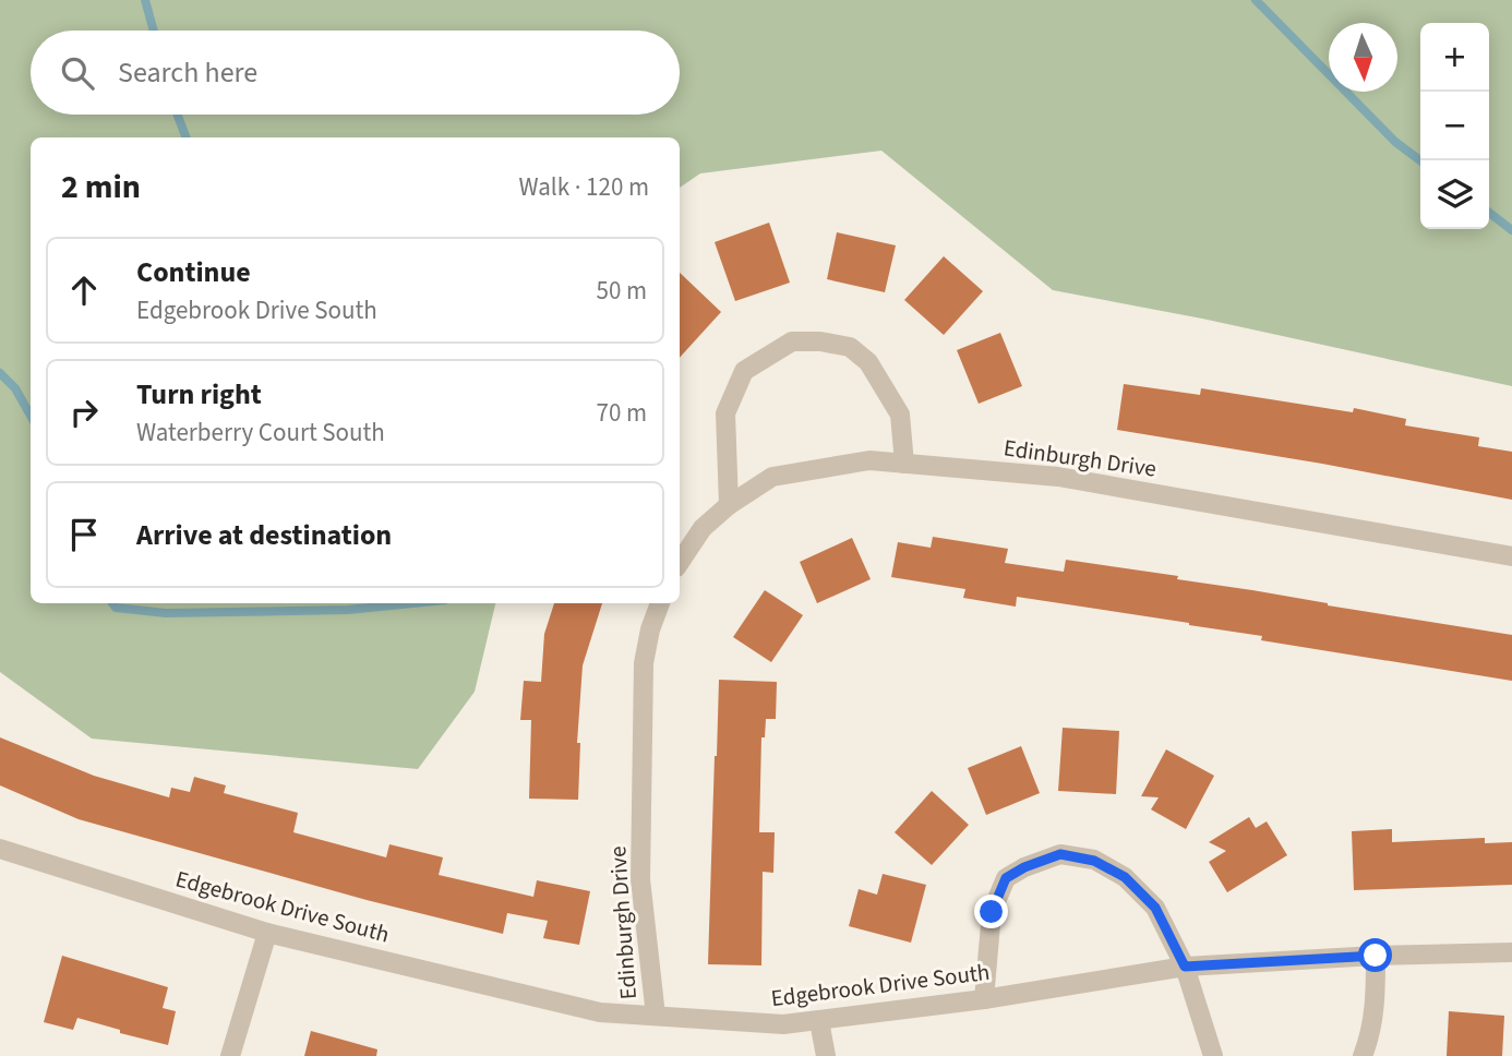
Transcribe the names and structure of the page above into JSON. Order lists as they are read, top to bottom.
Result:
{
  "streets": {
    "street": ["Edinburgh Drive", "Edgebrook Drive South"]
  },
  "crossings": [
    ["Edinburgh Drive", "Edgebrook Drive South"]
  ],
  "north": "bottom",
  "page": {
    "map_buttons": ["+", "−"],
    "search": "Search here",
    "heading": ["2 min", "Walk · 120 m"],
    "list": [
      ["Continue", "Edgebrook Drive South", "50 m"],
      ["Turn right", "Waterberry Court South", "70 m"],
      "Arrive at destination"
    ]
  }
}
